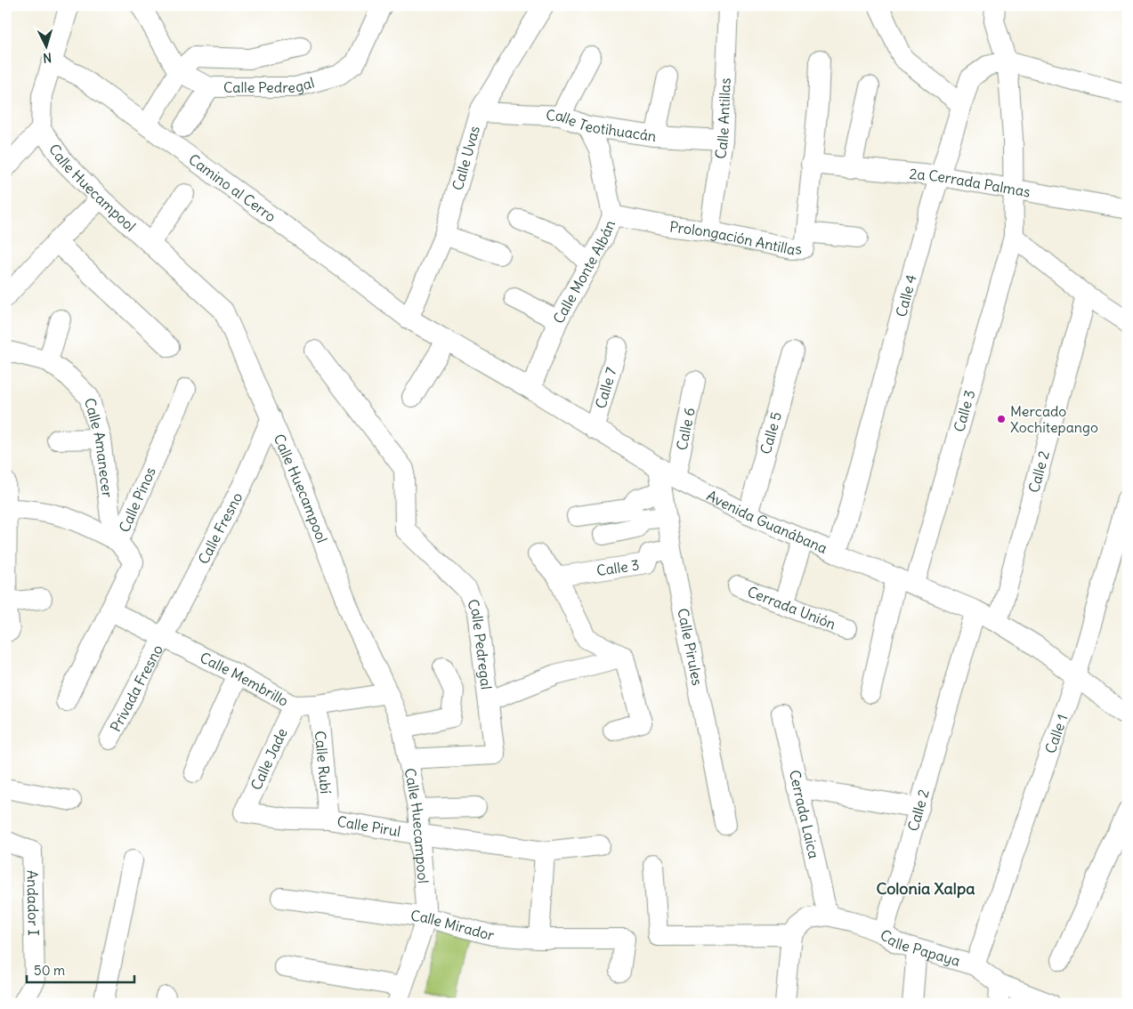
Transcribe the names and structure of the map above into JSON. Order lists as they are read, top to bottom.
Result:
{
  "streets": {
    "street": [
      "Calle Pedregal",
      "Calle Antillas",
      "Calle Teotihuacán",
      "Calle Uvas",
      "2a Cerrada Palmas",
      "Calle Huecampool",
      "Camino al Cerro",
      "Prolongación Antillas",
      "Calle Monte Albán",
      "Calle 4",
      "Calle 7",
      "Calle 3",
      "Calle 6",
      "Calle 5",
      "Calle Amanecer",
      "Calle 2",
      "Calle Pinos",
      "Avenida Guanábana",
      "Calle Fresno",
      "Cerrada Unión",
      "Calle Pirules",
      "Calle Membrillo",
      "Privada Fresno",
      "Calle 1",
      "Calle Jade",
      "Calle Rubí",
      "Cerrada Laica",
      "Calle Pirul",
      "Andador I",
      "Calle Mirador",
      "Calle Papaya"
    ]
  },
  "crossings": [
    ["Calle Pedregal", "Calle Huecampool"],
    ["Calle Antillas", "Calle Teotihuacán"],
    ["Calle Antillas", "Prolongación Antillas"],
    ["Calle Teotihuacán", "Calle Uvas"],
    ["Calle Teotihuacán", "Calle Monte Albán"],
    ["Calle Uvas", "Camino al Cerro"],
    ["Calle Uvas", "Avenida Guanábana"],
    ["2a Cerrada Palmas", "Prolongación Antillas"],
    ["2a Cerrada Palmas", "Calle 4"],
    ["2a Cerrada Palmas", "Calle 3"],
    ["Calle Huecampool", "Calle Fresno"],
    ["Calle Huecampool", "Calle Membrillo"],
    ["Calle Huecampool", "Calle Pirul"],
    ["Calle Huecampool", "Calle Mirador"],
    ["Camino al Cerro", "Avenida Guanábana"],
    ["Prolongación Antillas", "Calle Monte Albán"],
    ["Calle Monte Albán", "Avenida Guanábana"],
    ["Calle 4", "Calle 3"],
    ["Calle 4", "Avenida Guanábana"],
    ["Calle 7", "Avenida Guanábana"],
    ["Calle 3", "Avenida Guanábana"],
    ["Calle 3", "Calle Pirules"],
    ["Calle 6", "Avenida Guanábana"],
    ["Calle 5", "Avenida Guanábana"],
    ["Calle Amanecer", "Calle Pinos"],
    ["Calle 2", "Avenida Guanábana"],
    ["Calle 2", "Calle Papaya"],
    ["Calle Pinos", "Calle Membrillo"],
    ["Avenida Guanábana", "Calle Pirules"],
    ["Avenida Guanábana", "Calle 1"],
    ["Calle Fresno", "Calle Membrillo"],
    ["Calle Fresno", "Privada Fresno"],
    ["Calle Membrillo", "Privada Fresno"],
    ["Calle Membrillo", "Calle Jade"],
    ["Calle Membrillo", "Calle Rubí"],
    ["Calle 1", "Calle Papaya"],
    ["Calle Jade", "Calle Pirul"],
    ["Calle Rubí", "Calle Pirul"],
    ["Cerrada Laica", "Calle Papaya"]
  ],
  "districts": ["Colonia Xalpa"],
  "places": ["Mercado Xochitepango"],
  "scale_bar": "50 m",
  "north": "bottom"
}
